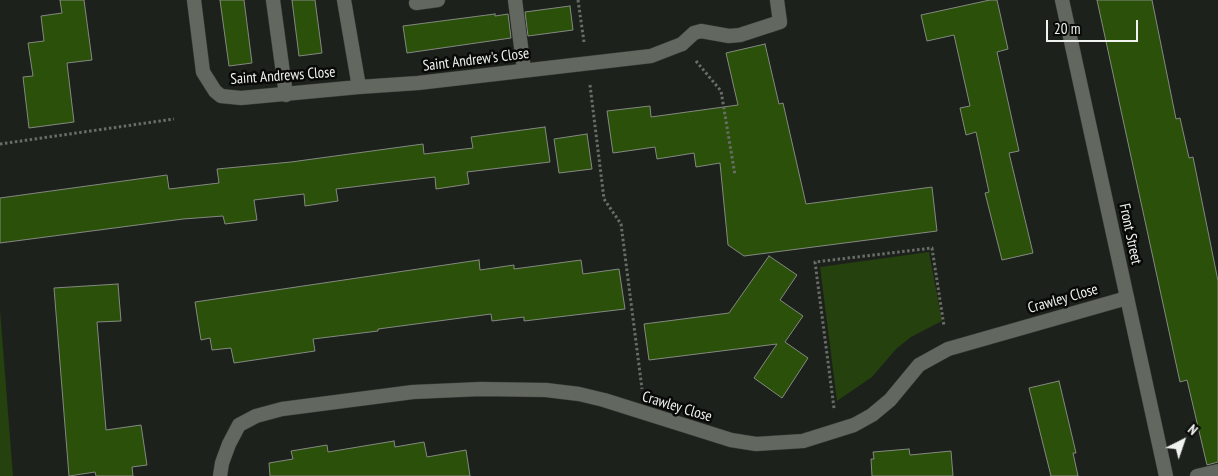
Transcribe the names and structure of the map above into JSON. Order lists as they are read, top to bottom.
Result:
{
  "streets": {
    "street": [
      "Saint Andrew's Close",
      "Saint Andrews Close",
      "Front Street",
      "Crawley Close"
    ]
  },
  "crossings": [
    ["Saint Andrew's Close", "Saint Andrews Close"],
    ["Front Street", "Crawley Close"]
  ],
  "scale_bar": "20 m",
  "north": "top right"
}
